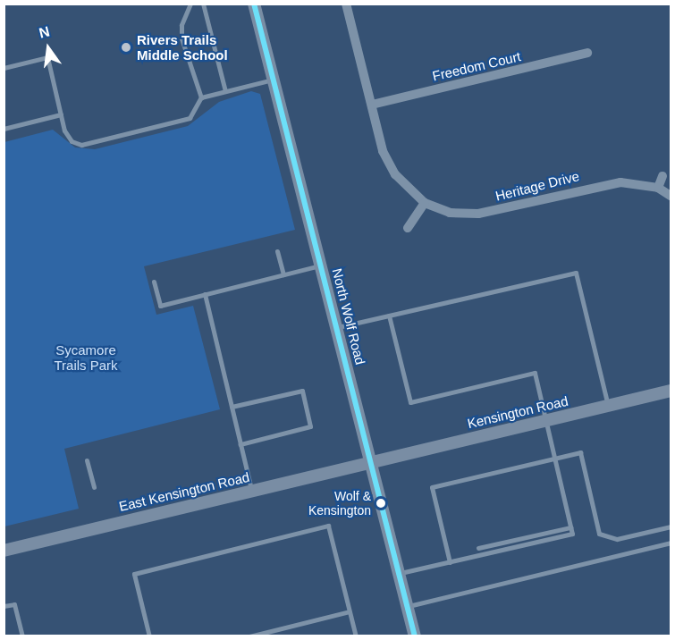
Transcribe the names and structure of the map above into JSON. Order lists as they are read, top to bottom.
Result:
{
  "streets": {
    "main road": ["North Wolf Road", "Kensington Road", "East Kensington Road"],
    "street": ["Freedom Court", "Heritage Drive"]
  },
  "crossings": [
    ["Freedom Court", "Heritage Drive"],
    ["North Wolf Road", "Kensington Road"],
    ["North Wolf Road", "East Kensington Road"],
    ["Kensington Road", "East Kensington Road"]
  ],
  "parks": ["Sycamore Trails Park"],
  "places": ["Rivers Trails Middle School", "Wolf & Kensington"],
  "north": "top"
}
